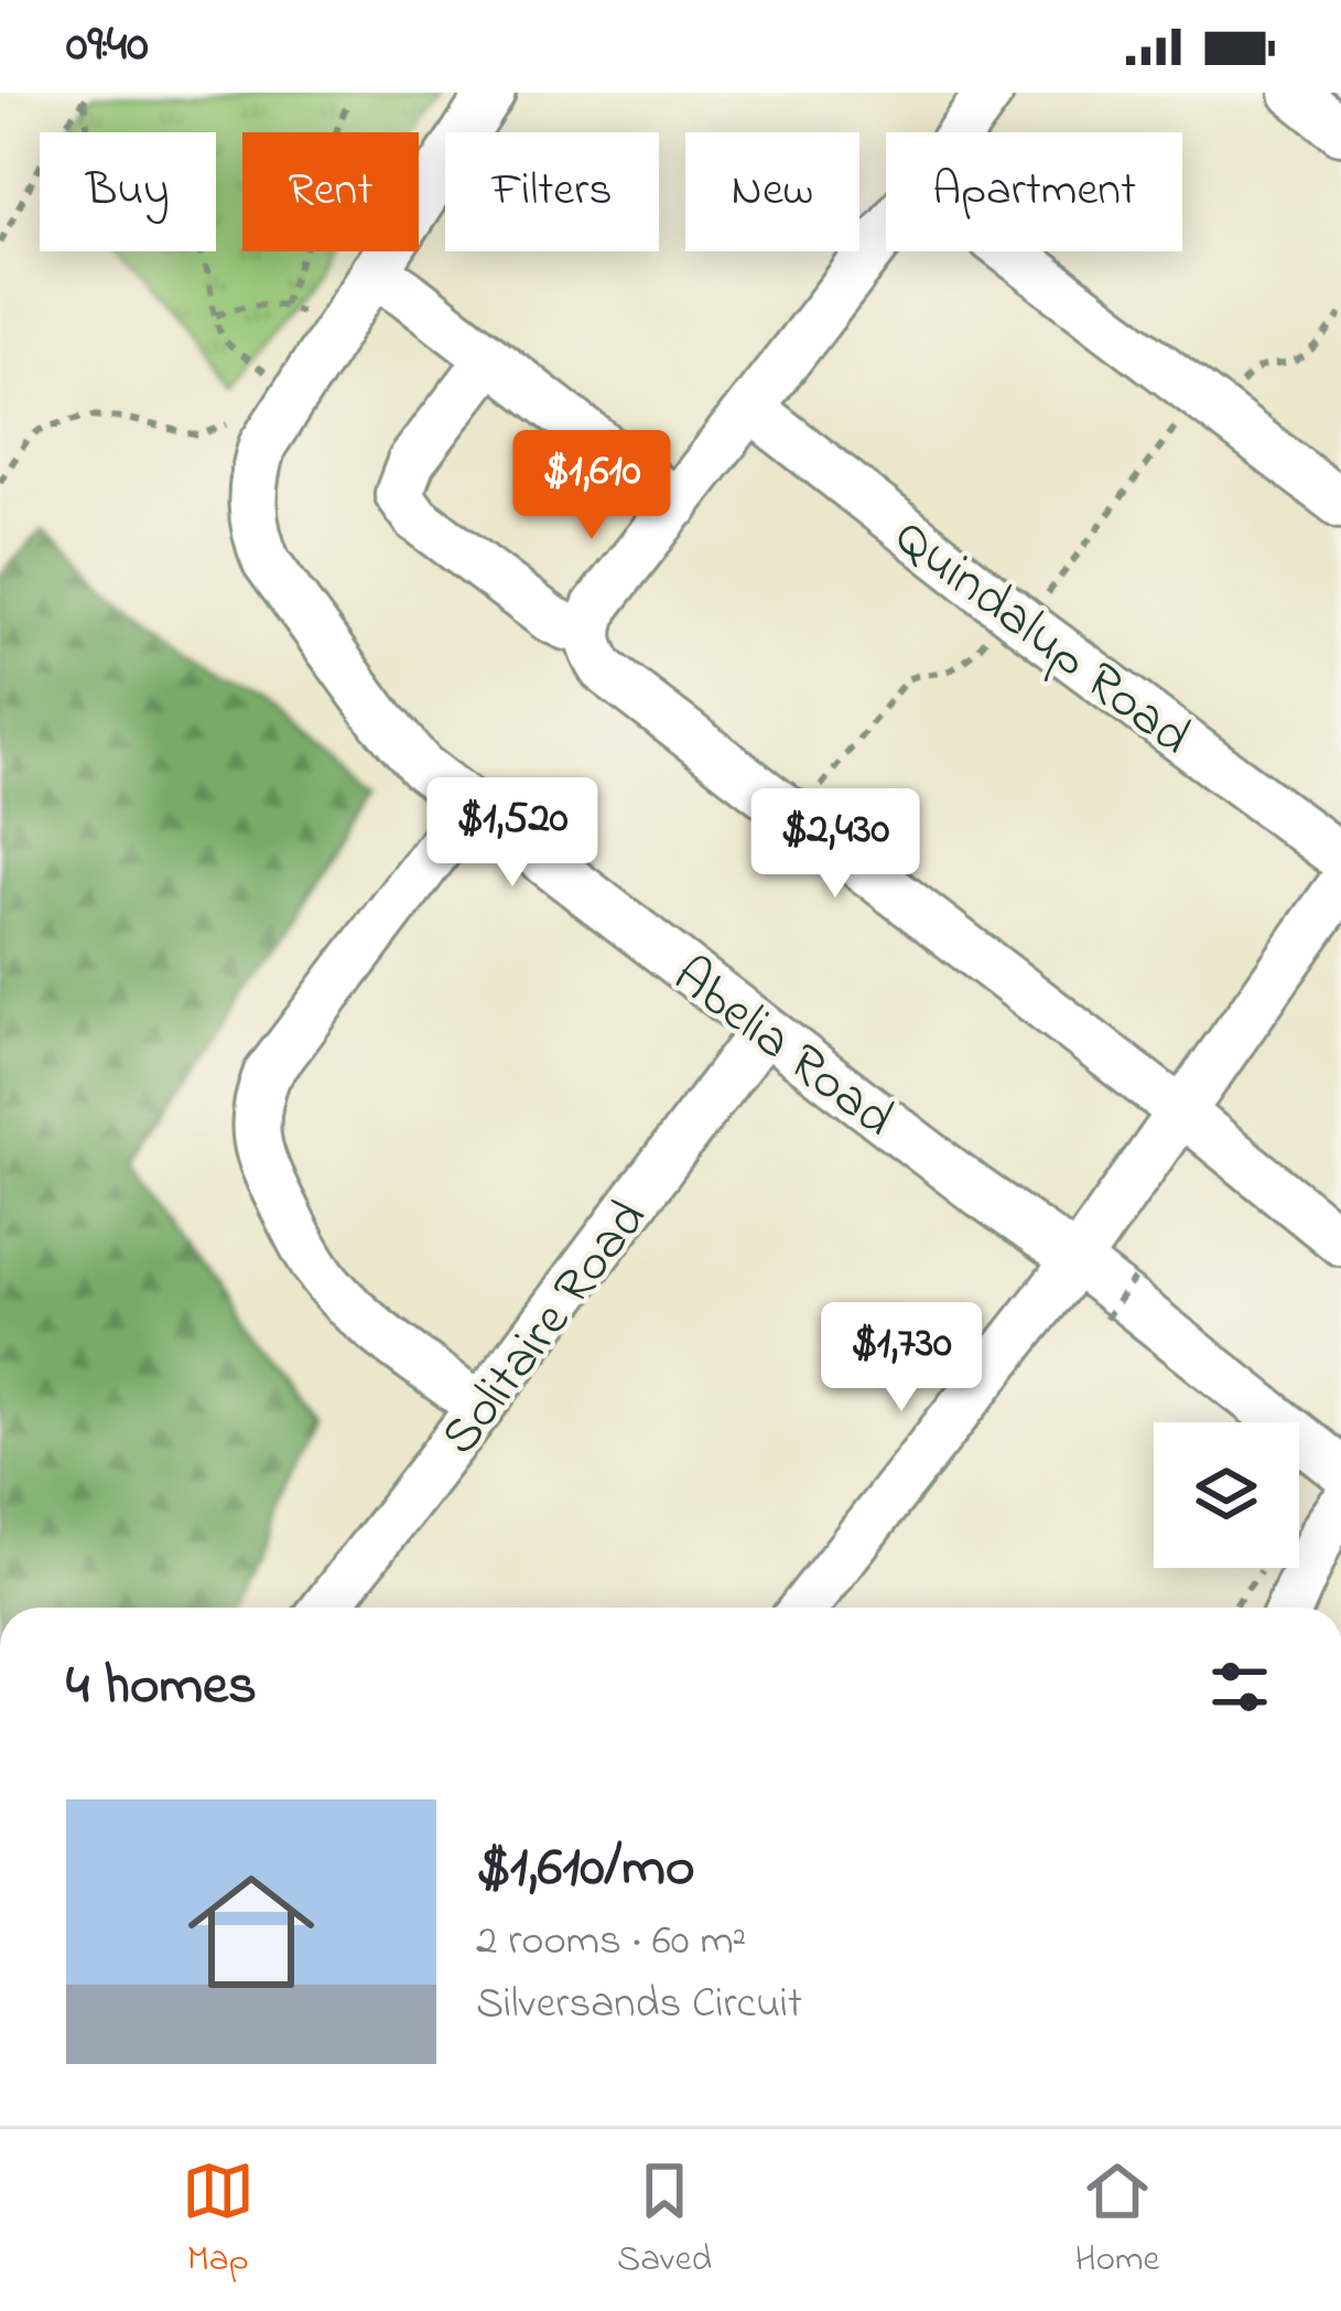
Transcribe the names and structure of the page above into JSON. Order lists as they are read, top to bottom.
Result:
{
  "streets": {
    "street": ["Quindalup Road", "Abelia Road", "Solitaire Road"]
  },
  "crossings": [
    ["Abelia Road", "Solitaire Road"]
  ],
  "page": {
    "status": "09:40",
    "chip": [
      "Buy",
      "Rent",
      "Filters",
      "New",
      "Apartment"
    ],
    "price": [
      "$1,610",
      "$1,520",
      "$2,430",
      "$1,730"
    ],
    "heading": "4 homes",
    "list": [
      {
        "name": "$1,610/mo",
        "note": "2 rooms · 60 m² · Silversands Circuit"
      }
    ],
    "tabs": ["Map", "Saved", "Home"]
  }
}
